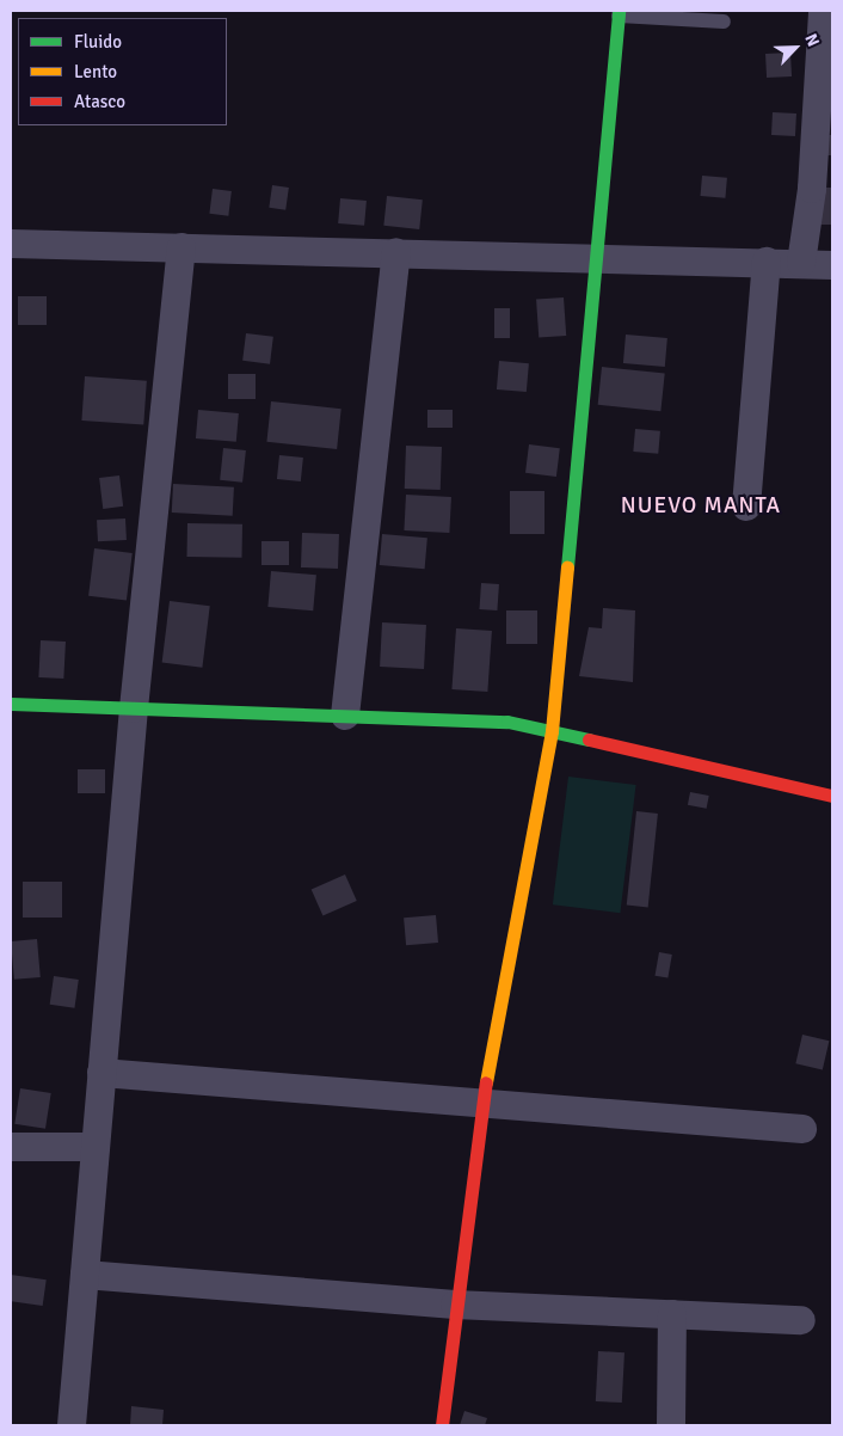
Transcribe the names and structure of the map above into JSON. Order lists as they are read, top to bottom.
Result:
{
  "districts": ["NUEVO MANTA"],
  "legend": ["Fluido", "Lento", "Atasco"],
  "north": "top right"
}
